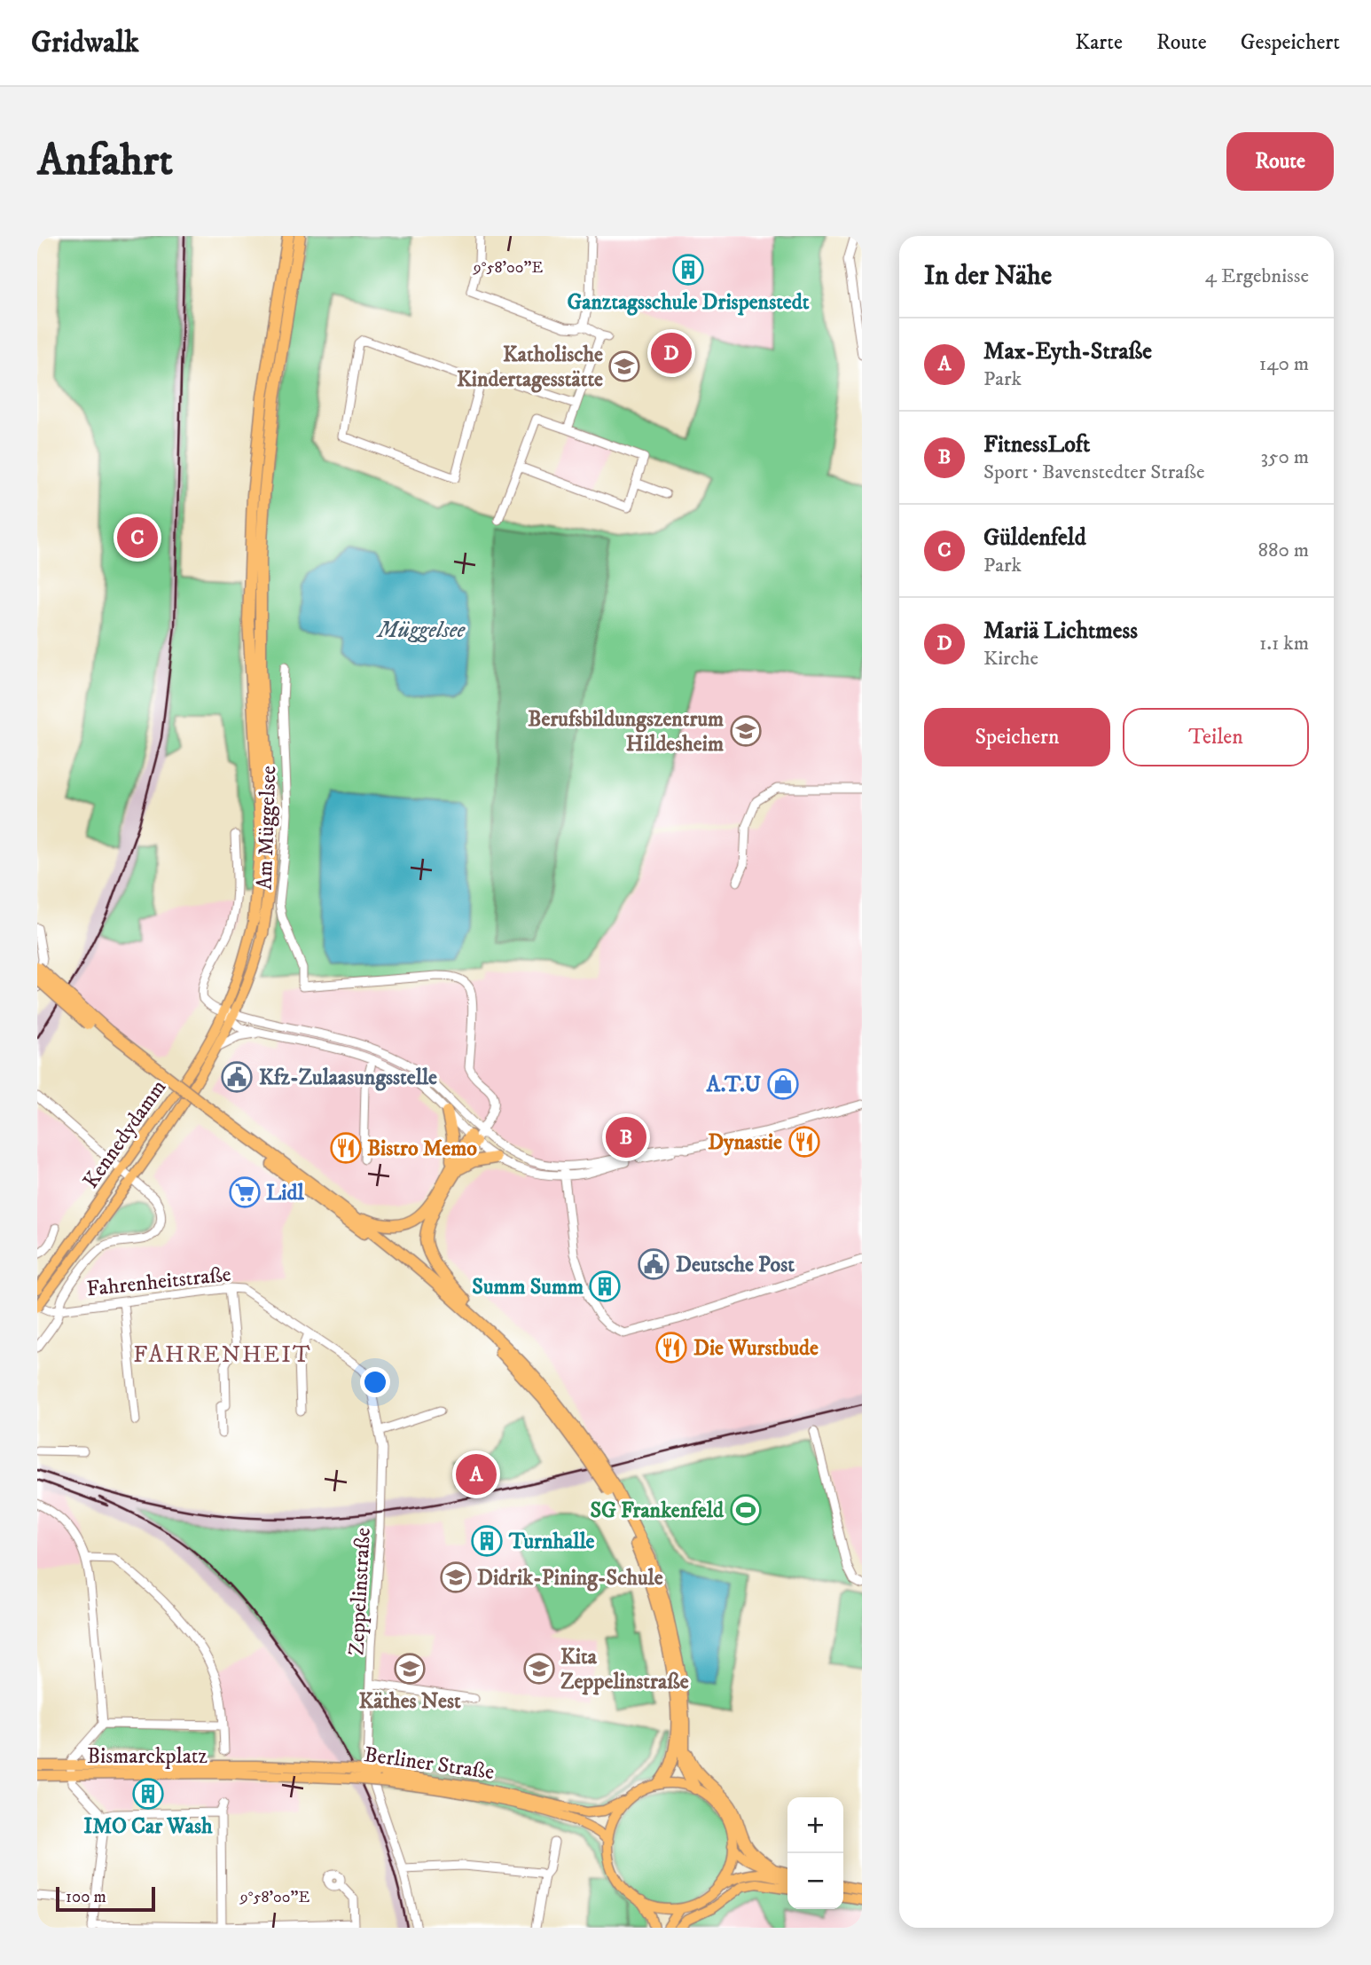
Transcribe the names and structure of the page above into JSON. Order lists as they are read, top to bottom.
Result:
{
  "streets": {
    "main road": ["Kennedydamm", "Bismarckplatz", "Berliner Straße"],
    "street": ["Am Müggelsee", "Fahrenheitstraße", "Zeppelinstraße"]
  },
  "crossings": [
    ["Kennedydamm", "Fahrenheitstraße"],
    ["Fahrenheitstraße", "Zeppelinstraße"],
    ["Bismarckplatz", "Berliner Straße"]
  ],
  "districts": ["FAHRENHEIT"],
  "water": ["Müggelsee"],
  "places": {
    "building": [
      "Ganztagsschule Drispenstedt",
      "Summ Summ",
      "Turnhalle",
      "IMO Car Wash"
    ],
    "school or university": [
      "Katholische Kindertagesstätte",
      "Berufsbildungszentrum Hildesheim",
      "Didrik-Pining-Schule",
      "Käthes Nest",
      "Kita Zeppelinstraße"
    ],
    "public building": ["Kfz-Zulaasungsstelle", "Deutsche Post"],
    "shop": ["A.T.U"],
    "restaurant": ["Dynastie", "Bistro Memo", "Die Wurstbude"],
    "supermarket": ["Lidl"],
    "sports": ["SG Frankenfeld"]
  },
  "scale_bar": "100 m",
  "page": {
    "header": "Gridwalk",
    "nav": ["Karte", "Route", "Gespeichert"],
    "buttons": [
      "Route",
      ["Speichern", "Teilen"]
    ],
    "title": "Anfahrt",
    "heading": ["In der Nähe", "4 Ergebnisse"],
    "list": [
      {
        "mark": "A",
        "name": "Max-Eyth-Straße",
        "note": "Park",
        "value": "140 m"
      },
      {
        "mark": "B",
        "name": "FitnessLoft",
        "note": "Sport · Bavenstedter Straße",
        "value": "350 m"
      },
      {
        "mark": "C",
        "name": "Güldenfeld",
        "note": "Park",
        "value": "880 m"
      },
      {
        "mark": "D",
        "name": "Mariä Lichtmess",
        "note": "Kirche",
        "value": "1.1 km"
      }
    ],
    "pins": [
      "D",
      "C",
      "B",
      "A"
    ],
    "map_buttons": ["+", "−"],
    "scale": "100 m"
  },
  "coordinates": ["9°58'00\"E"]
}
